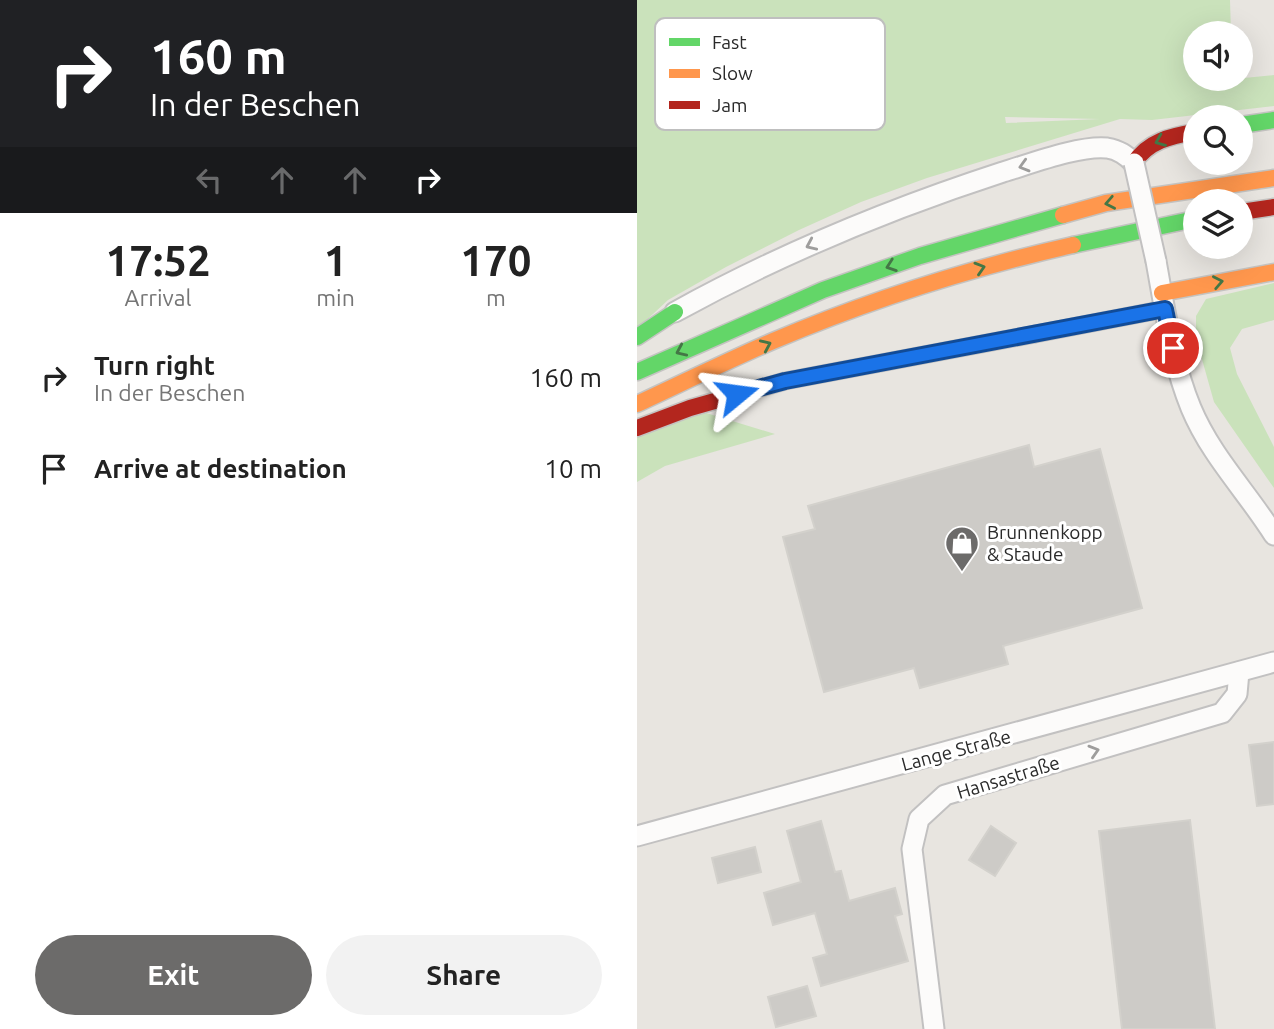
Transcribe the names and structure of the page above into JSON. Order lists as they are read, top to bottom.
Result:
{
  "streets": {
    "street": ["Lange Straße", "Hansastraße"]
  },
  "crossings": [
    ["Lange Straße", "Hansastraße"]
  ],
  "one_way": ["Hansastraße"],
  "places": {
    "shop": ["Brunnenkopp & Staude"]
  },
  "legend": ["Fast", "Slow", "Jam"],
  "page": {
    "turn": ["160 m", "In der Beschen"],
    "eta": [
      "17:52",
      "Arrival",
      "1",
      "min",
      "170",
      "m"
    ],
    "list": [
      {
        "name": "Turn right",
        "note": "In der Beschen",
        "value": "160 m"
      },
      {
        "name": "Arrive at destination",
        "value": "10 m"
      }
    ],
    "buttons": ["Exit", "Share"]
  }
}
